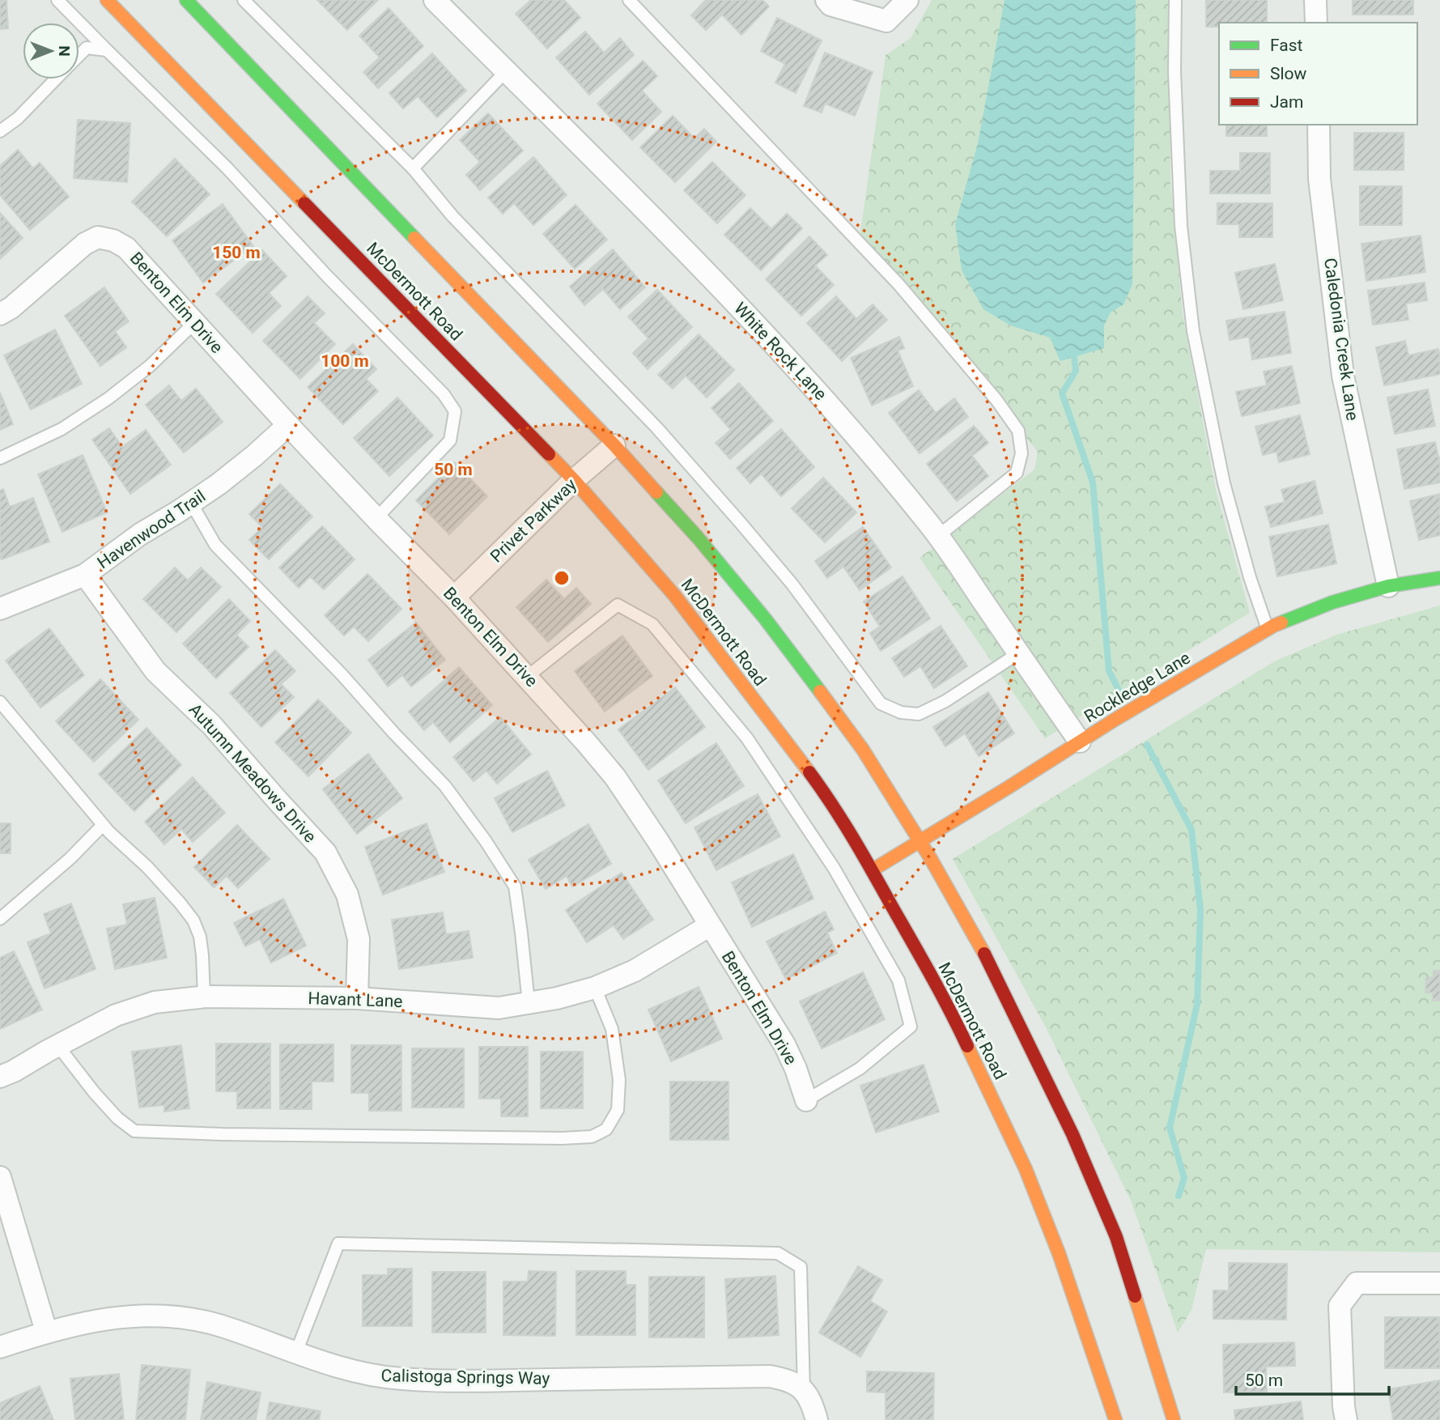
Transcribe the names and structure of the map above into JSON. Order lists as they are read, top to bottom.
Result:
{
  "streets": {
    "main road": ["McDermott Road", "Rockledge Lane"],
    "street": [
      "Benton Elm Drive",
      "Caledonia Creek Lane",
      "White Rock Lane",
      "Privet Parkway",
      "Havenwood Trail",
      "Autumn Meadows Drive",
      "Havant Lane",
      "Calistoga Springs Way"
    ]
  },
  "crossings": [
    ["McDermott Road", "Privet Parkway"],
    ["McDermott Road", "Rockledge Lane"],
    ["Benton Elm Drive", "Privet Parkway"],
    ["Benton Elm Drive", "Havenwood Trail"],
    ["Benton Elm Drive", "Havant Lane"],
    ["Caledonia Creek Lane", "Rockledge Lane"],
    ["White Rock Lane", "Rockledge Lane"],
    ["Havenwood Trail", "Autumn Meadows Drive"],
    ["Autumn Meadows Drive", "Havant Lane"]
  ],
  "legend": ["Fast", "Slow", "Jam"],
  "scale_bar": "50 m",
  "north": "right",
  "rings": ["150 m", "100 m", "50 m"]
}
